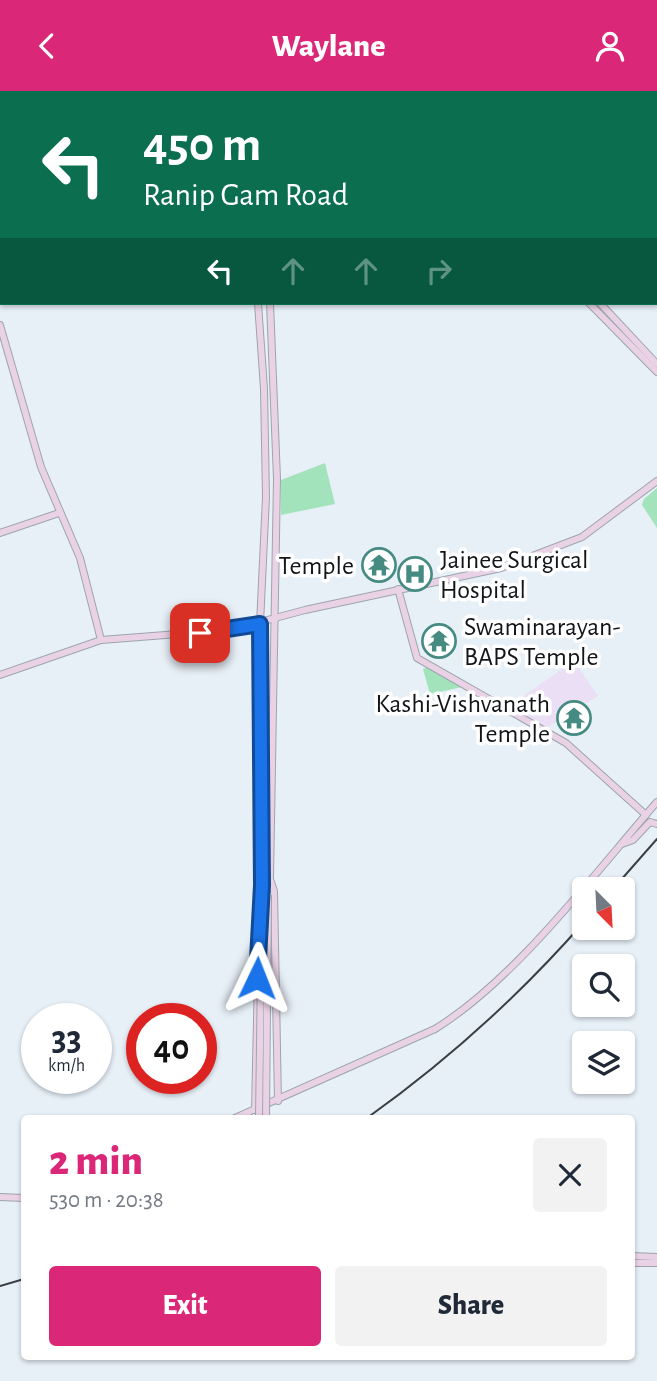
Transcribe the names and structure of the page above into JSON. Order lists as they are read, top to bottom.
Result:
{
  "places": {
    "temple": ["Temple", "Swaminarayan- BAPS Temple", "Kashi-Vishvanath Temple"],
    "hospital": ["Jainee Surgical Hospital"]
  },
  "north": "bottom right",
  "page": {
    "header": "Waylane",
    "turn": ["450 m", "Ranip Gam Road"],
    "speed": "33 km/h",
    "limit": "40",
    "heading": ["2 min", "530 m · 20:38"],
    "buttons": ["Exit", "Share"]
  }
}
